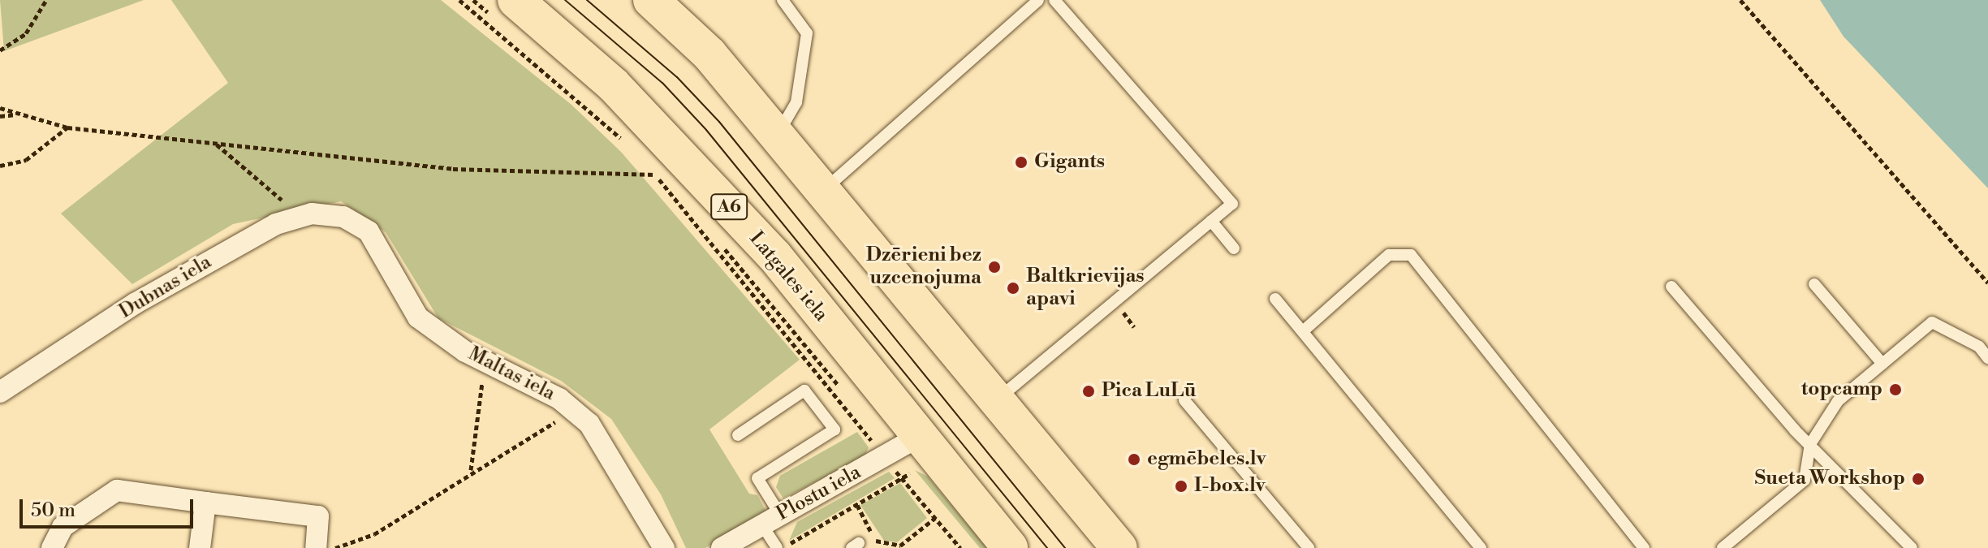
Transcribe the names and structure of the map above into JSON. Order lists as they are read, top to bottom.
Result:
{
  "streets": {
    "highway": ["A6", "Latgales iela"],
    "street": ["Dubnas iela", "Maltas iela", "Plostu iela"]
  },
  "crossings": [
    ["Latgales iela", "Plostu iela"],
    ["Dubnas iela", "Maltas iela"]
  ],
  "places": [
    "Gigants",
    "Dzērieni bez uzcenojuma",
    "Baltkrievijas apavi",
    "topcamp",
    "Pica LuLū",
    "egmēbeles.lv",
    "Sueta Workshop",
    "I-box.lv"
  ],
  "scale_bar": "50 m"
}
